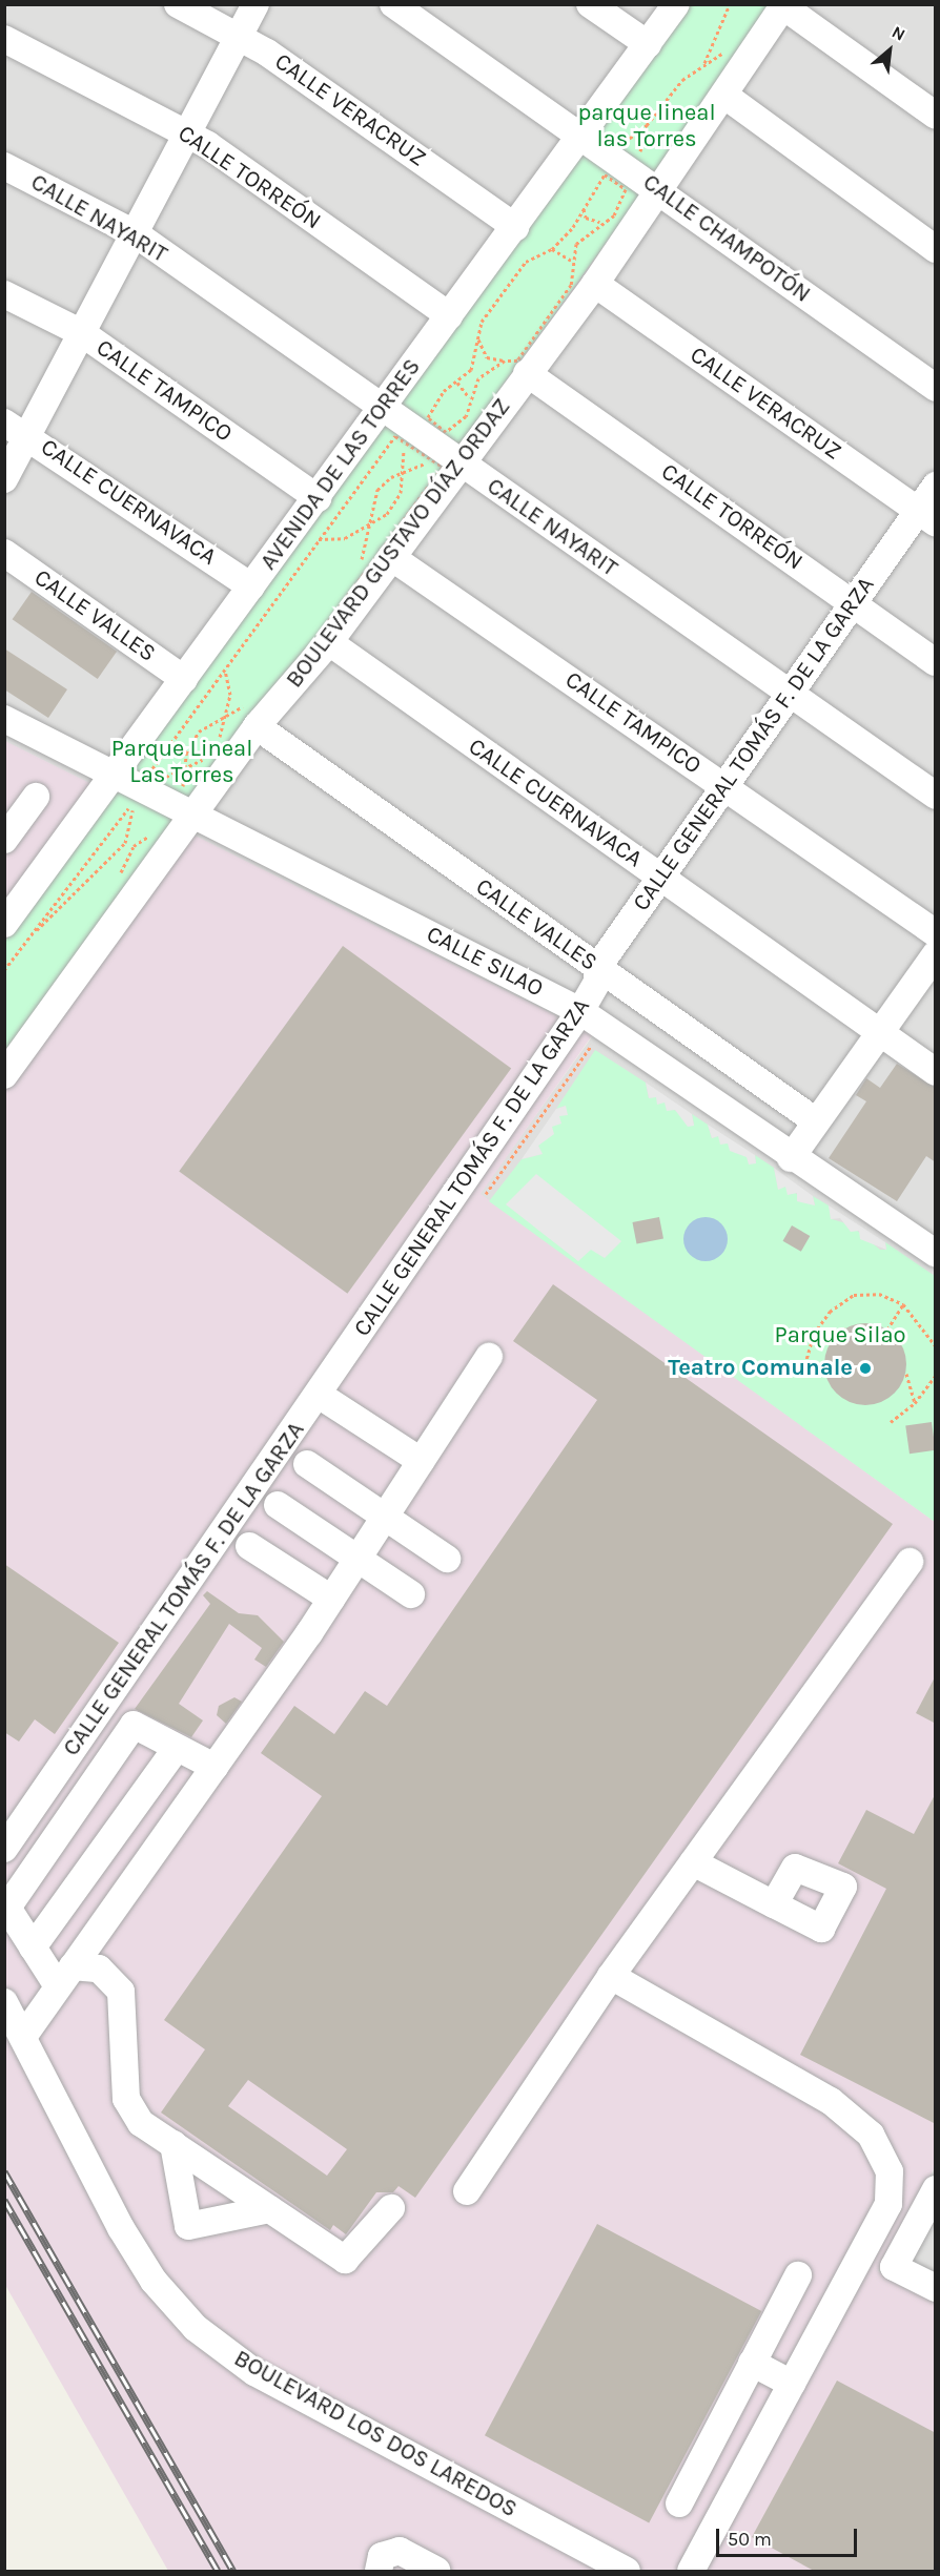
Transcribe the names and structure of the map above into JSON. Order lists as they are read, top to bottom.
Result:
{
  "streets": {
    "street": [
      "CALLE VERACRUZ",
      "CALLE TORREÓN",
      "CALLE NAYARIT",
      "CALLE CHAMPOTÓN",
      "CALLE TAMPICO",
      "AVENIDA DE LAS TORRES",
      "CALLE CUERNAVACA",
      "BOULEVARD GUSTAVO DÍAZ ORDAZ",
      "CALLE VALLES",
      "CALLE GENERAL TOMÁS F. DE LA GARZA",
      "CALLE SILAO",
      "BOULEVARD LOS DOS LAREDOS"
    ]
  },
  "crossings": [
    ["CALLE VERACRUZ", "AVENIDA DE LAS TORRES"],
    ["CALLE VERACRUZ", "BOULEVARD GUSTAVO DÍAZ ORDAZ"],
    ["CALLE VERACRUZ", "CALLE GENERAL TOMÁS F. DE LA GARZA"],
    ["CALLE TORREÓN", "AVENIDA DE LAS TORRES"],
    ["CALLE TORREÓN", "BOULEVARD GUSTAVO DÍAZ ORDAZ"],
    ["CALLE TORREÓN", "CALLE GENERAL TOMÁS F. DE LA GARZA"],
    ["CALLE NAYARIT", "AVENIDA DE LAS TORRES"],
    ["CALLE NAYARIT", "BOULEVARD GUSTAVO DÍAZ ORDAZ"],
    ["CALLE NAYARIT", "CALLE GENERAL TOMÁS F. DE LA GARZA"],
    ["CALLE CHAMPOTÓN", "AVENIDA DE LAS TORRES"],
    ["CALLE CHAMPOTÓN", "BOULEVARD GUSTAVO DÍAZ ORDAZ"],
    ["CALLE TAMPICO", "AVENIDA DE LAS TORRES"],
    ["CALLE TAMPICO", "BOULEVARD GUSTAVO DÍAZ ORDAZ"],
    ["CALLE TAMPICO", "CALLE GENERAL TOMÁS F. DE LA GARZA"],
    ["AVENIDA DE LAS TORRES", "CALLE CUERNAVACA"],
    ["AVENIDA DE LAS TORRES", "CALLE VALLES"],
    ["AVENIDA DE LAS TORRES", "CALLE SILAO"],
    ["CALLE CUERNAVACA", "BOULEVARD GUSTAVO DÍAZ ORDAZ"],
    ["CALLE CUERNAVACA", "CALLE GENERAL TOMÁS F. DE LA GARZA"],
    ["BOULEVARD GUSTAVO DÍAZ ORDAZ", "CALLE VALLES"],
    ["BOULEVARD GUSTAVO DÍAZ ORDAZ", "CALLE SILAO"],
    ["CALLE VALLES", "CALLE GENERAL TOMÁS F. DE LA GARZA"],
    ["CALLE GENERAL TOMÁS F. DE LA GARZA", "CALLE SILAO"]
  ],
  "parks": ["parque lineal las Torres", "Parque Lineal Las Torres", "Parque Silao"],
  "places": ["Teatro Comunale"],
  "scale_bar": "50 m",
  "north": "top right"
}
